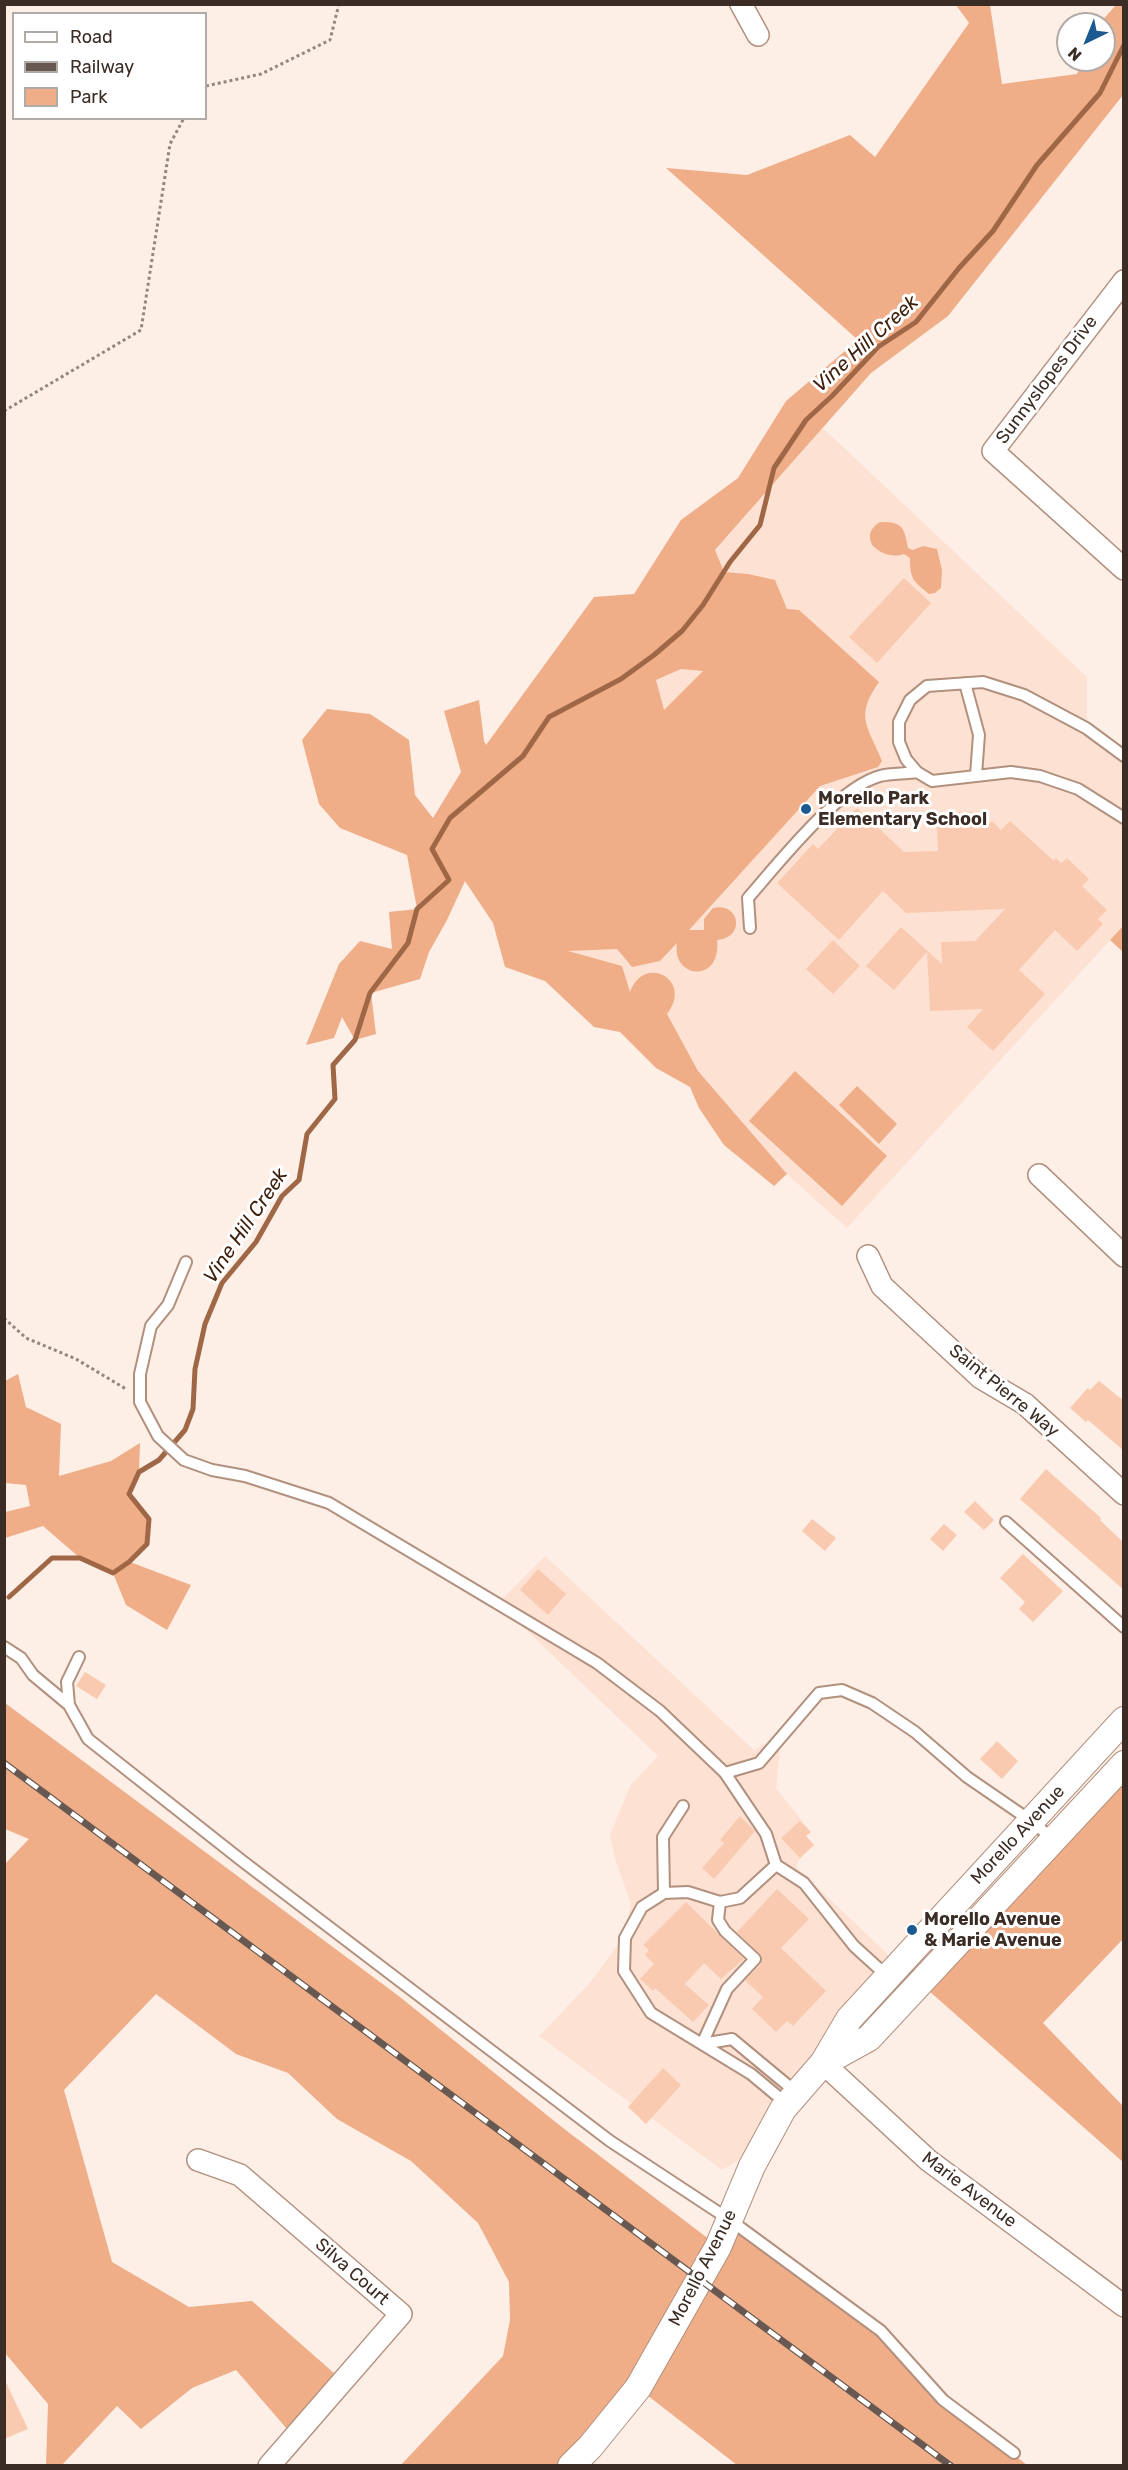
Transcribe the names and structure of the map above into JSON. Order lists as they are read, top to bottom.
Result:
{
  "streets": {
    "street": [
      "Sunnyslopes Drive",
      "Saint Pierre Way",
      "Morello Avenue",
      "Marie Avenue",
      "Silva Court"
    ]
  },
  "crossings": [
    ["Morello Avenue", "Marie Avenue"]
  ],
  "water": ["Vine Hill Creek"],
  "places": ["Morello Park Elementary School", "Morello Avenue & Marie Avenue"],
  "legend": ["Road", "Railway", "Park"],
  "north": "bottom left"
}
